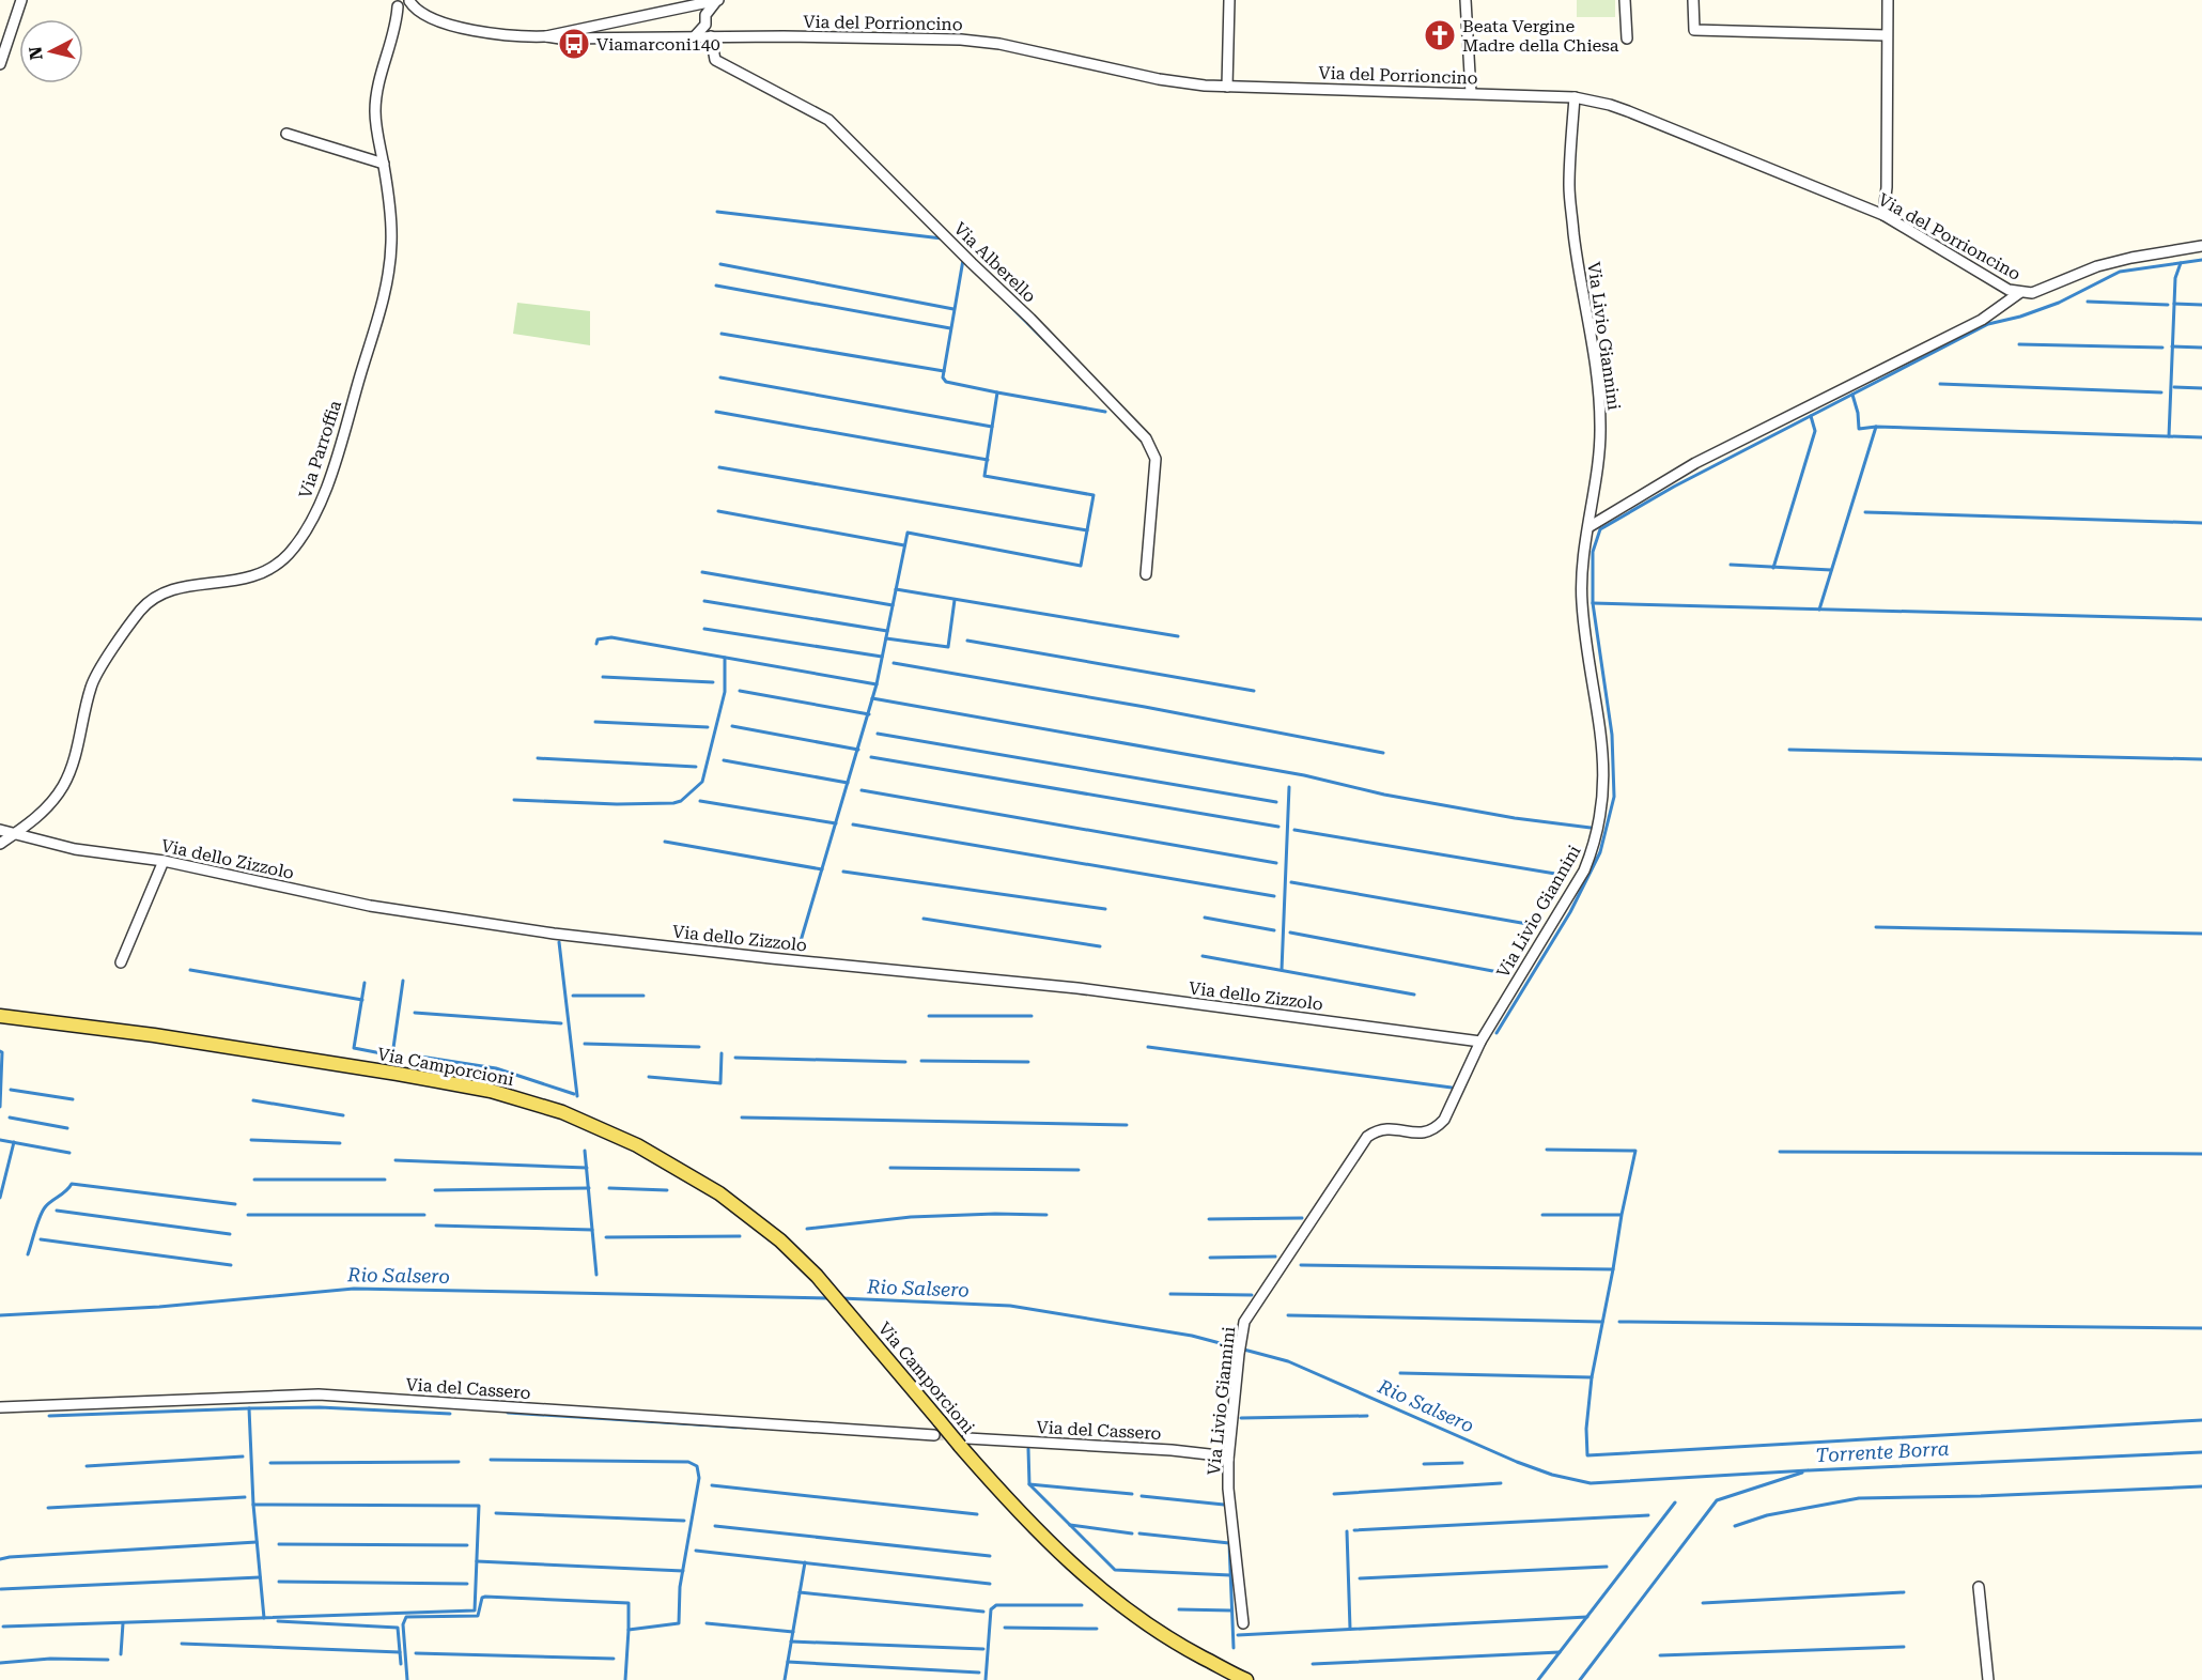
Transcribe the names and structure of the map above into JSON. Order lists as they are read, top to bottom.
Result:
{
  "streets": {
    "main road": ["Via Camporcioni"],
    "street": [
      "Via del Porrioncino",
      "Via Alberello",
      "Via Livio Giannini",
      "Via Parroffia",
      "Via dello Zizzolo",
      "Via del Cassero"
    ]
  },
  "crossings": [
    ["Via del Porrioncino", "Via Alberello"],
    ["Via del Porrioncino", "Via Livio Giannini"],
    ["Via Livio Giannini", "Via dello Zizzolo"],
    ["Via Livio Giannini", "Via del Cassero"],
    ["Via Parroffia", "Via dello Zizzolo"],
    ["Via Camporcioni", "Via del Cassero"]
  ],
  "water": ["Rio Salsero", "Torrente Borra"],
  "places": {
    "church": ["Beata Vergine Madre della Chiesa"],
    "bus stop": ["Viamarconi140"]
  },
  "north": "left"
}
